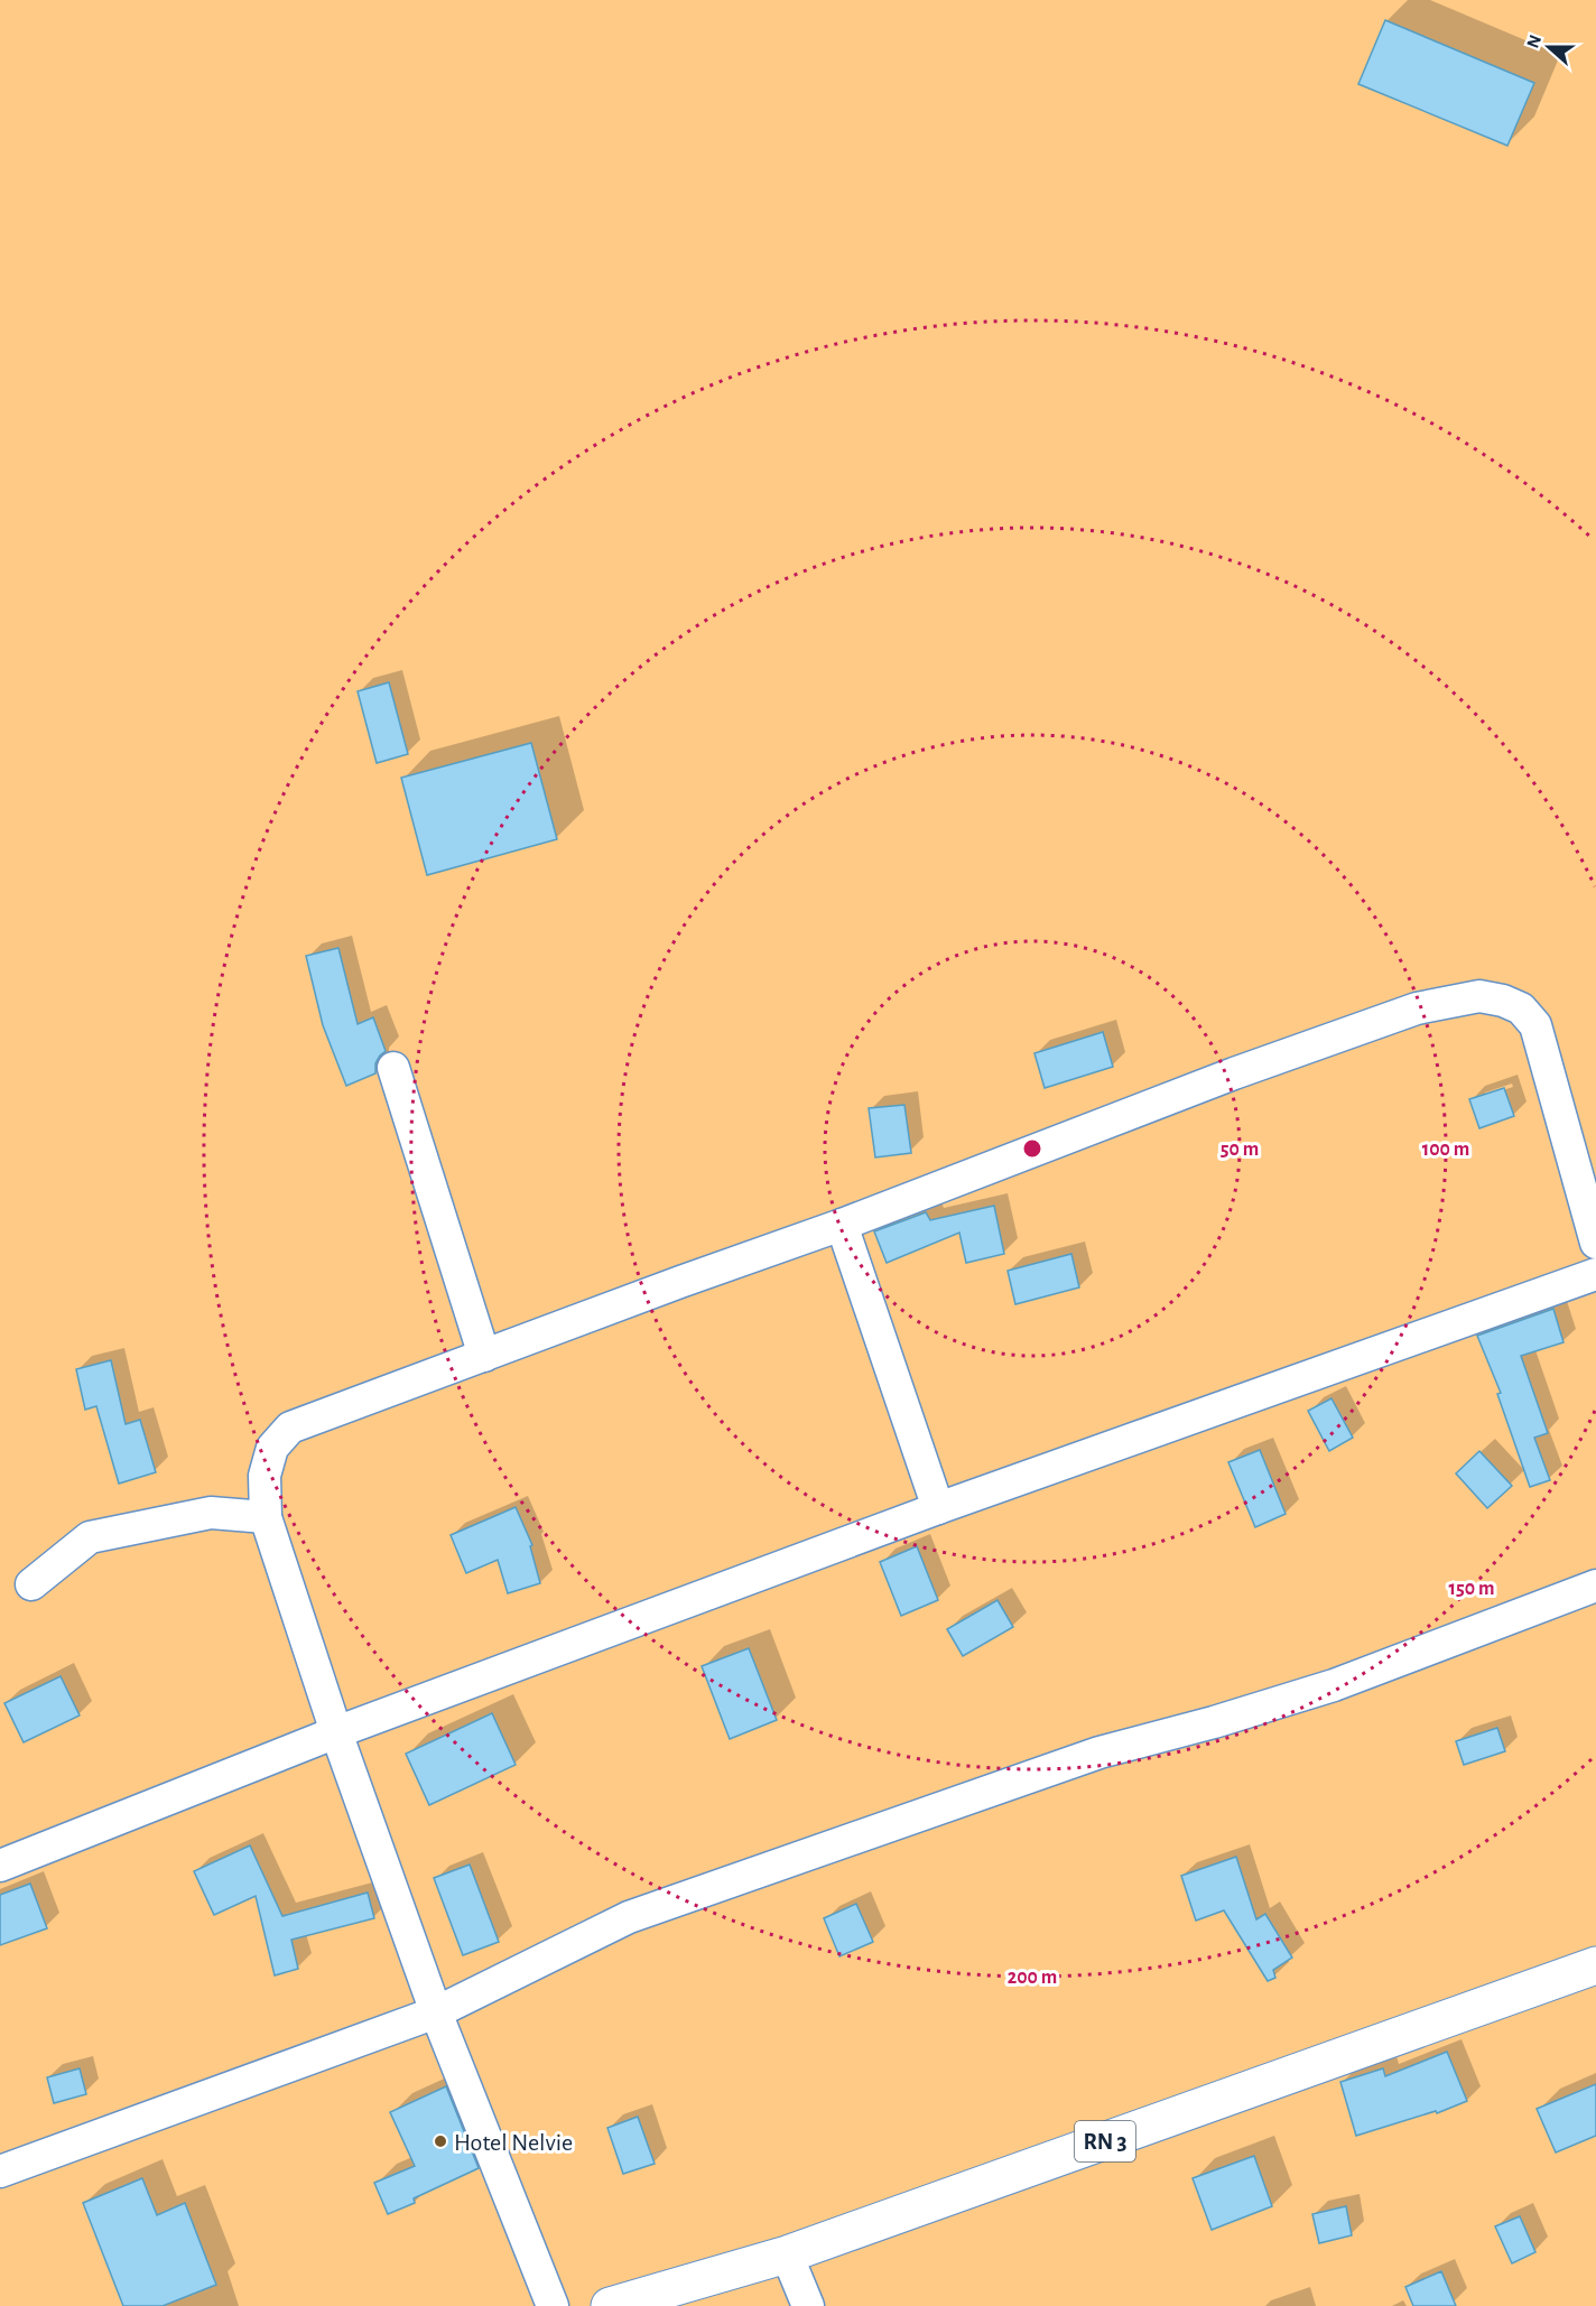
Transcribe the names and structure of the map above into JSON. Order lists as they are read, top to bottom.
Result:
{
  "streets": {
    "highway": ["RN 3"]
  },
  "places": ["Hotel Nelvie"],
  "north": "left",
  "rings": [
    "50 m",
    "100 m",
    "150 m",
    "200 m"
  ]
}
